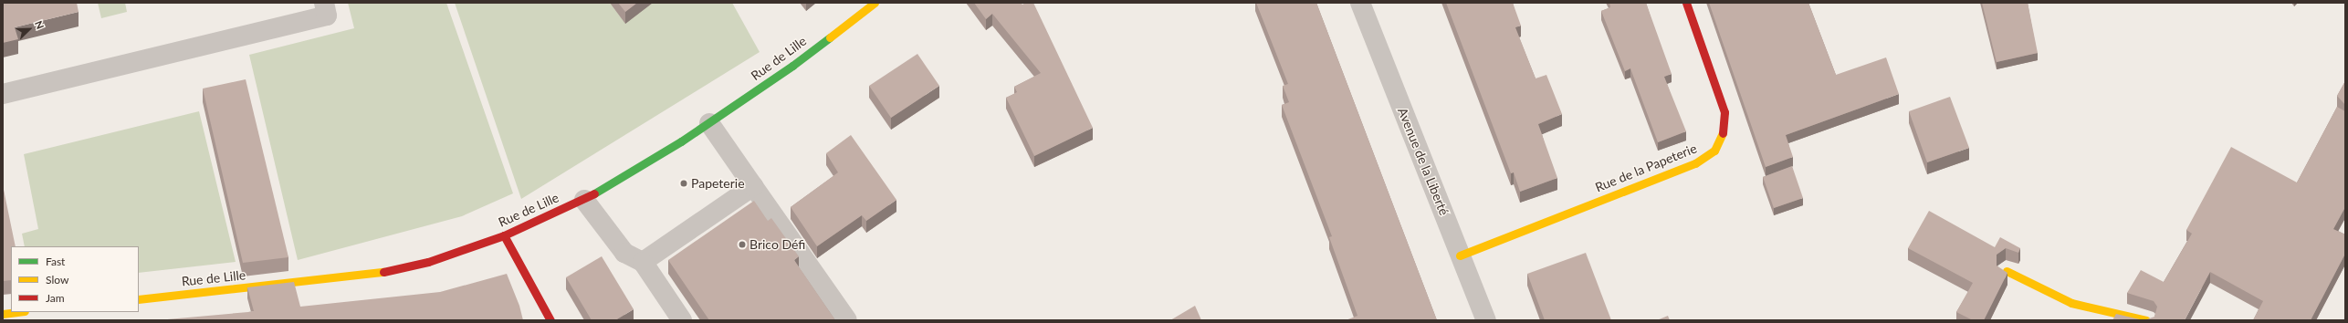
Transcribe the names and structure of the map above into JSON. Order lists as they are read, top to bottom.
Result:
{
  "streets": {
    "street": ["Rue de Lille", "Avenue de la Liberté", "Rue de la Papeterie"]
  },
  "crossings": [
    ["Avenue de la Liberté", "Rue de la Papeterie"]
  ],
  "places": ["Papeterie", "Brico Défi"],
  "legend": ["Fast", "Slow", "Jam"],
  "north": "top right"
}
